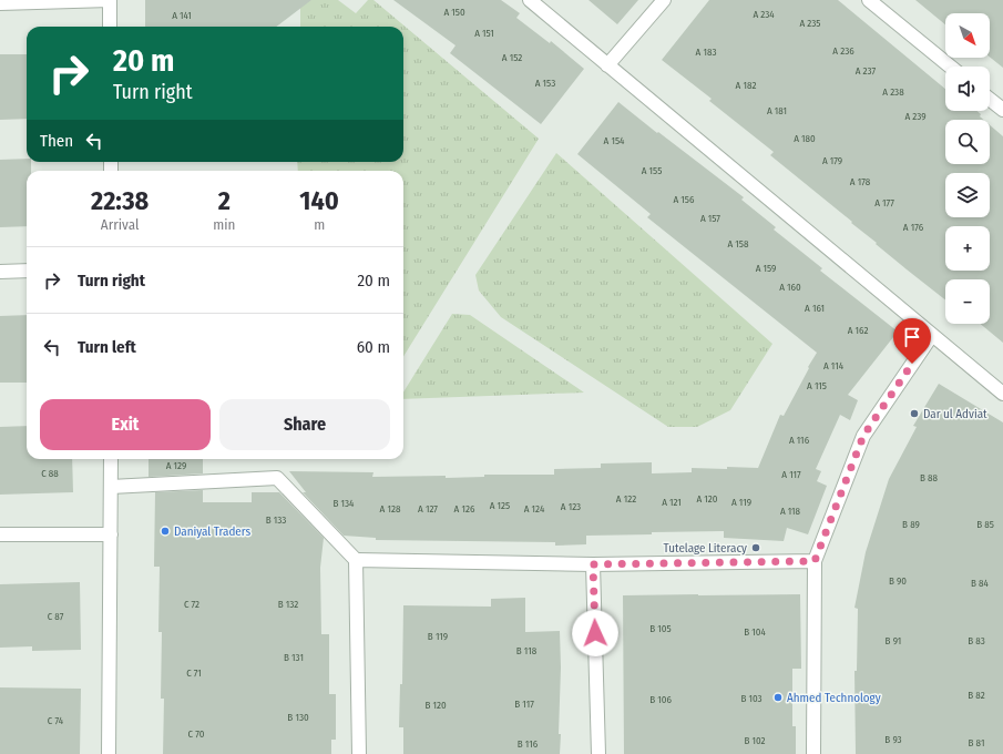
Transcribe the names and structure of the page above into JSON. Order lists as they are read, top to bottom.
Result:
{
  "places": [
    "Dar ul Adviat",
    "Daniyal Traders",
    "Tutelage Literacy",
    "Ahmed Technology"
  ],
  "house_numbers": [
    "A 150",
    "A 234",
    "A 141",
    "A 235",
    "A 151",
    "A 236",
    "A 183",
    "A 152",
    "A 237",
    "A 153",
    "A 182",
    "A 238",
    "A 181",
    "A 239",
    "A 180",
    "A 154",
    "A 179",
    "A 155",
    "A 178",
    "A 156",
    "A 177",
    "A 157",
    "A 176",
    "A 158",
    "A 159",
    "A 160",
    "A 161",
    "A 162",
    "A 114",
    "A 115",
    "A 116",
    "A 129",
    "C 88",
    "A 117",
    "B 88",
    "A 122",
    "A 120",
    "A 121",
    "A 119",
    "B 134",
    "A 125",
    "A 123",
    "A 128",
    "A 127",
    "A 126",
    "A 124",
    "A 118",
    "B 133",
    "B 89",
    "B 85",
    "B 90",
    "B 84",
    "C 72",
    "B 132",
    "C 87",
    "B 105",
    "B 104",
    "B 119",
    "B 91",
    "B 83",
    "B 118",
    "B 131",
    "C 71",
    "B 82",
    "B 103",
    "B 106",
    "B 117",
    "B 120",
    "B 130",
    "C 74",
    "C 70",
    "B 93",
    "B 102",
    "B 81",
    "B 116"
  ],
  "north": "bottom right",
  "page": {
    "map_buttons": ["+", "−"],
    "turn": ["20 m", "Turn right"],
    "then": "Then",
    "eta": [
      "22:38",
      "Arrival",
      "2",
      "min",
      "140",
      "m"
    ],
    "list": [
      {
        "name": "Turn right",
        "value": "20 m"
      },
      {
        "name": "Turn left",
        "value": "60 m"
      }
    ],
    "buttons": ["Exit", "Share"]
  }
}
